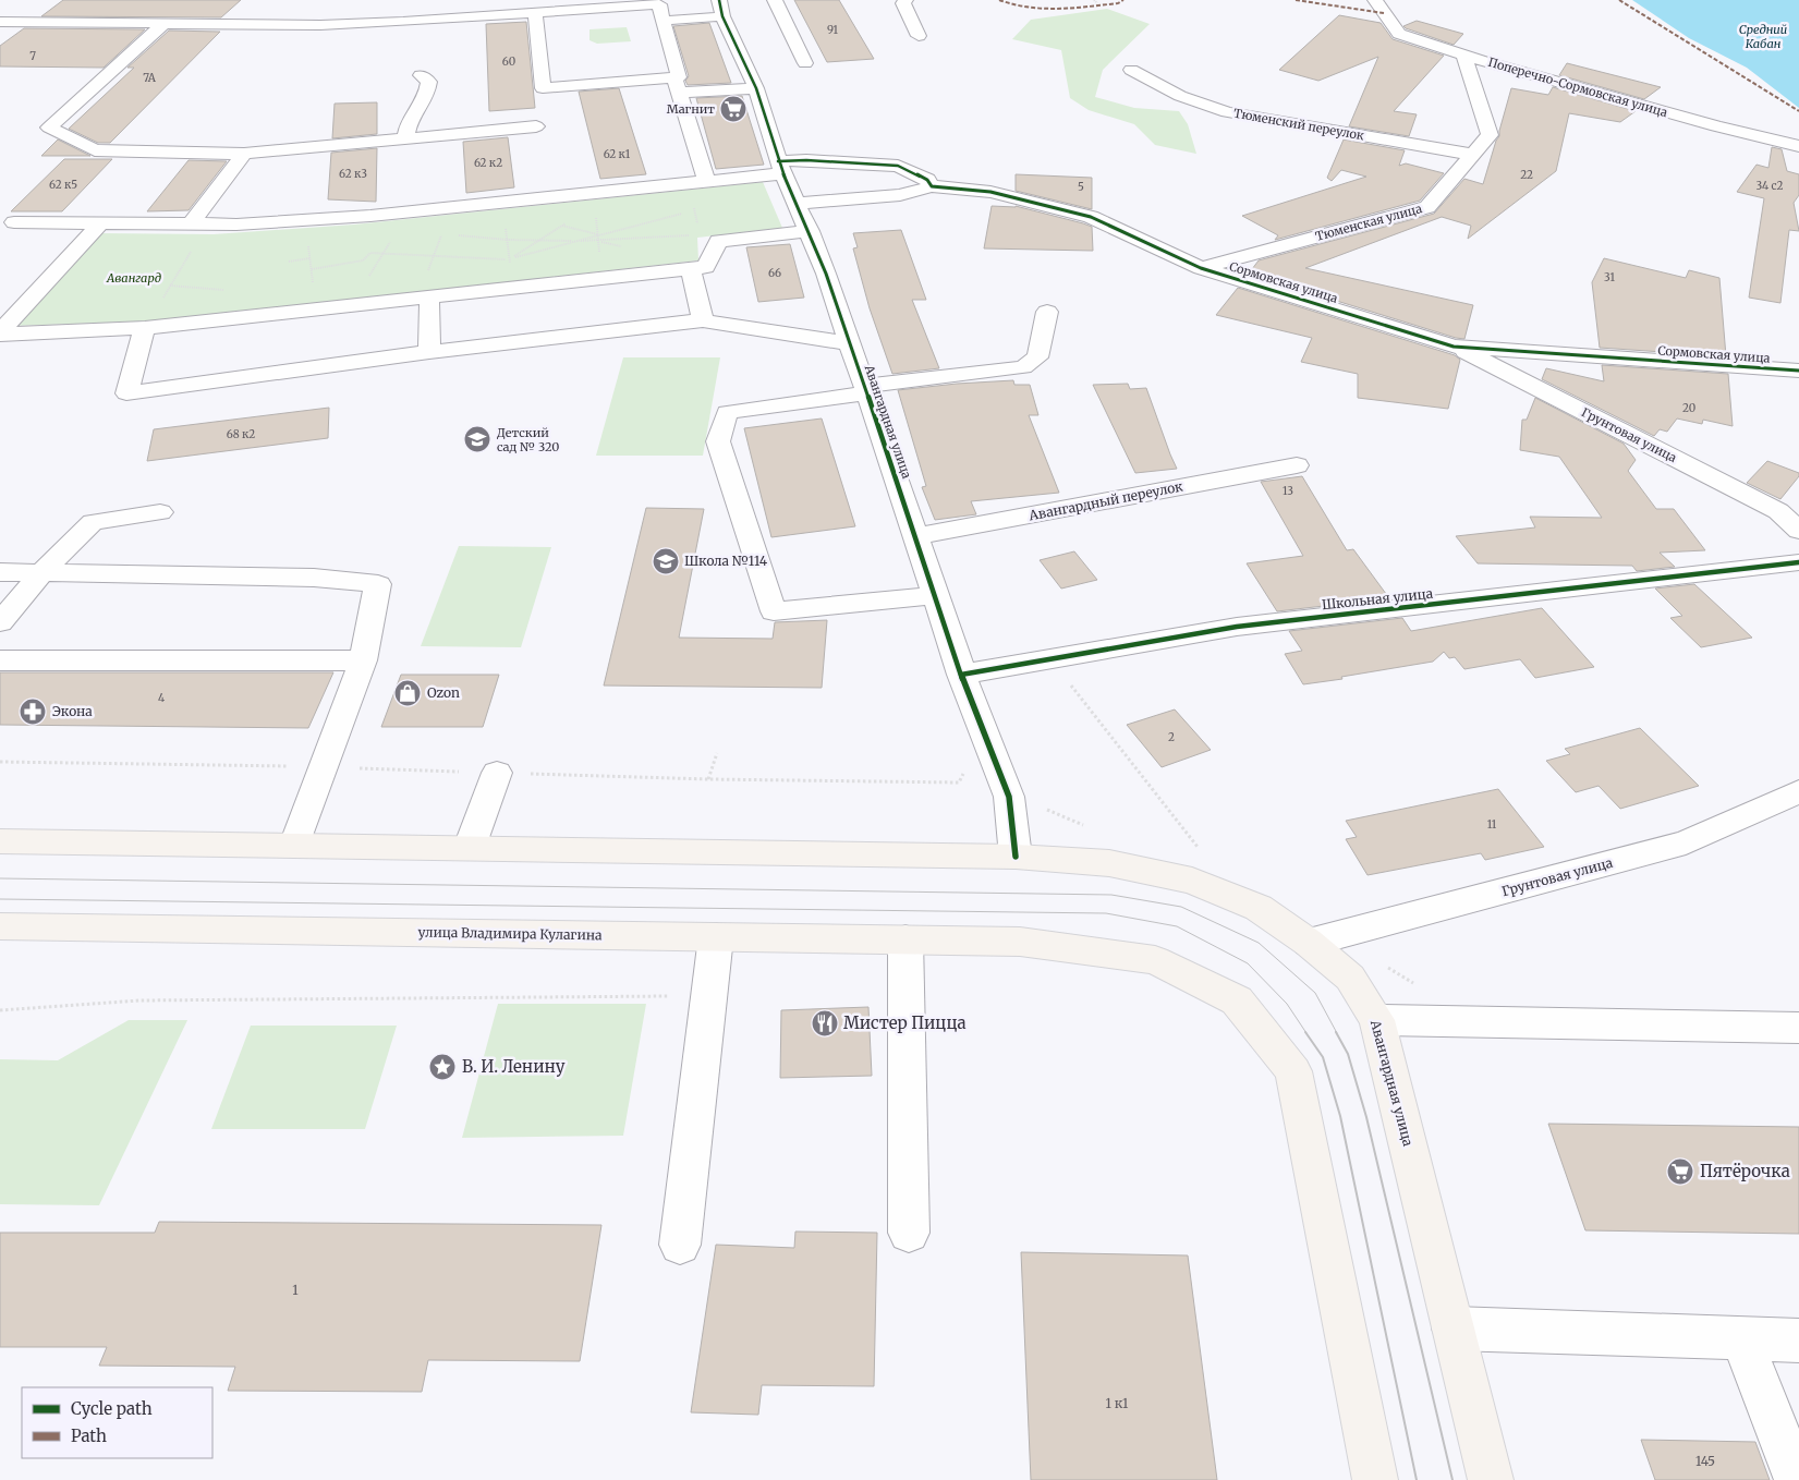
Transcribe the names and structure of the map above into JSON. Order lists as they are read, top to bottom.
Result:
{
  "streets": {
    "main road": ["Авангардная улица", "улица Владимира Кулагина"],
    "street": [
      "Поперечно-Сормовская улица",
      "Тюменский переулок",
      "Тюменская улица",
      "Сормовская улица",
      "Грунтовая улица",
      "Авангардный переулок",
      "Школьная улица"
    ]
  },
  "crossings": [
    ["Поперечно-Сормовская улица", "Тюменская улица"],
    ["Тюменский переулок", "Тюменская улица"],
    ["Тюменская улица", "Сормовская улица"],
    ["Сормовская улица", "Авангардная улица"],
    ["Сормовская улица", "Грунтовая улица"],
    ["Авангардная улица", "Грунтовая улица"],
    ["Авангардная улица", "Авангардный переулок"],
    ["Авангардная улица", "Школьная улица"]
  ],
  "water": ["Средний Кабан"],
  "parks": ["Авангард"],
  "places": {
    "supermarket": ["Магнит", "Пятёрочка"],
    "school or university": ["Детский сад № 320", "Школа №114"],
    "shop": ["Ozon"],
    "pharmacy": ["Экона"],
    "restaurant": ["Мистер Пицца"],
    "place": ["В. И. Ленину"]
  },
  "house_numbers": [
    "91",
    "7",
    "60",
    "7А",
    "62 к1",
    "62 к2",
    "62 к3",
    "22",
    "62 к5",
    "34 с2",
    "5",
    "66",
    "31",
    "20",
    "68 к2",
    "13",
    "4",
    "2",
    "11",
    "1",
    "1 к1",
    "145"
  ],
  "legend": ["Cycle path", "Path"]
}
